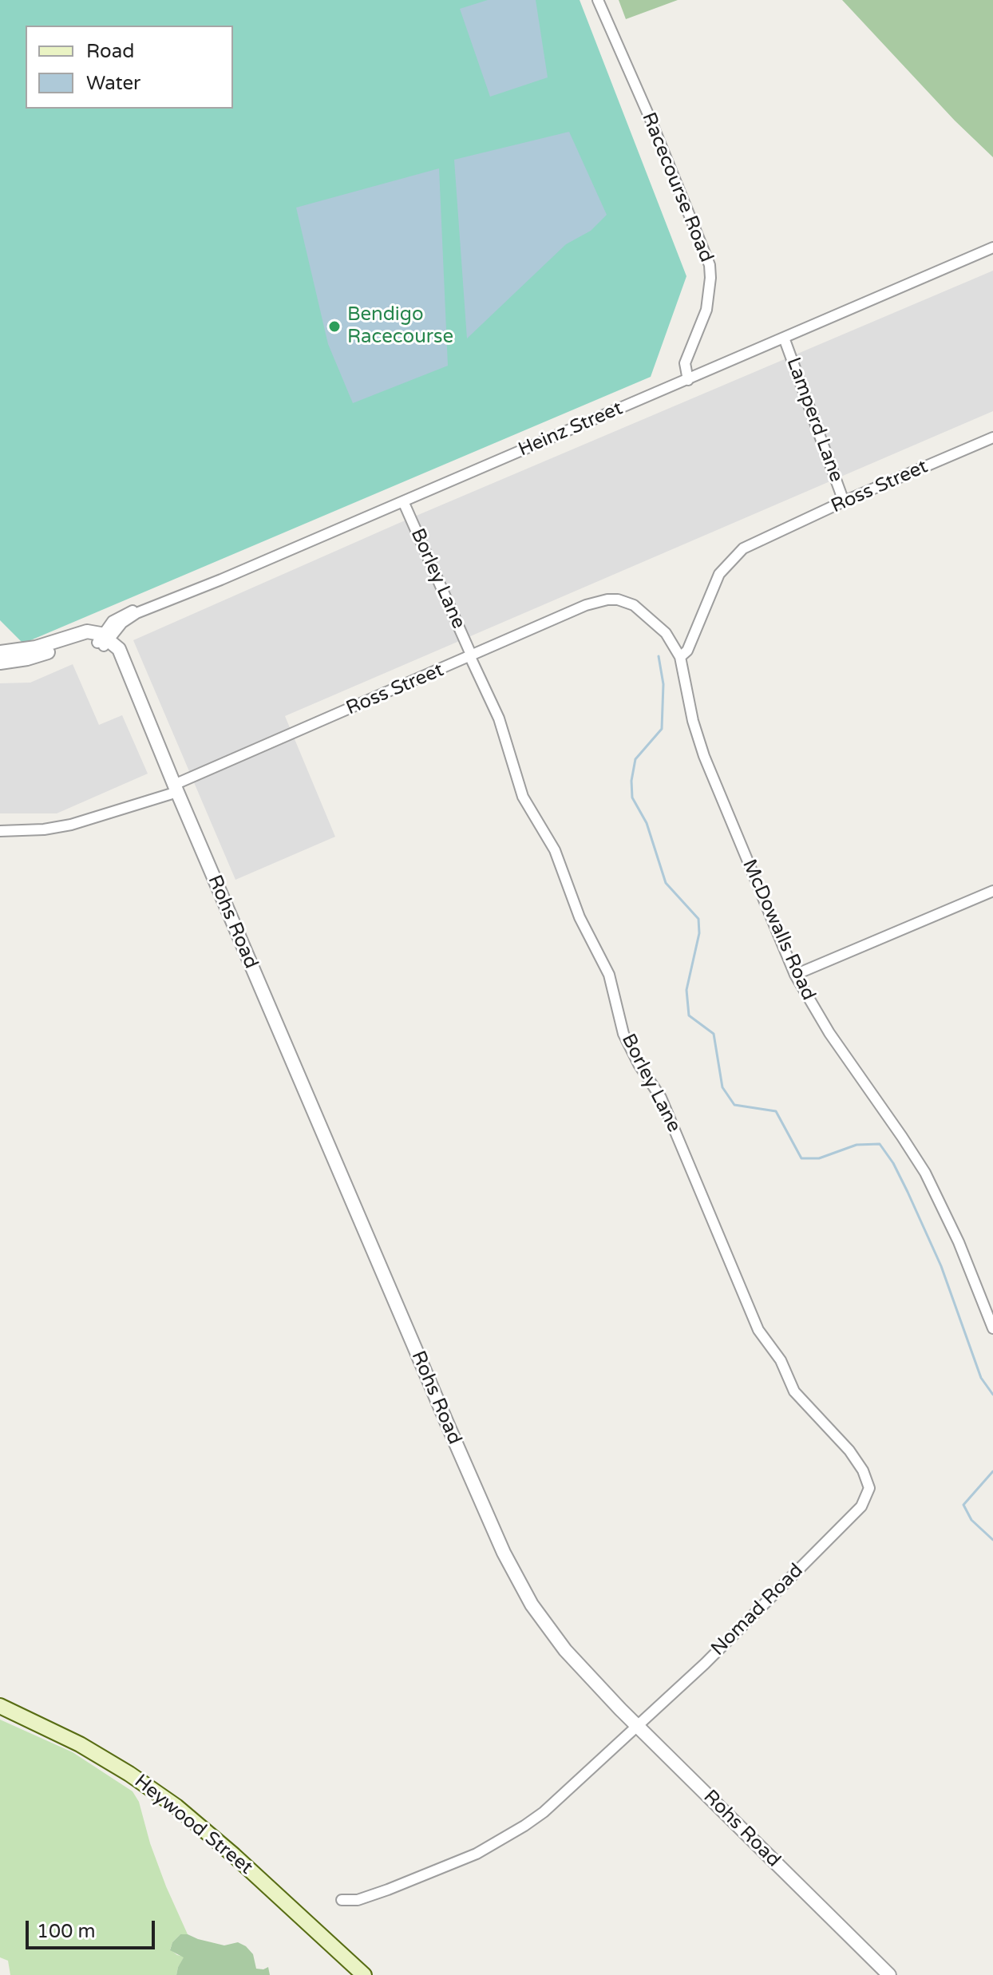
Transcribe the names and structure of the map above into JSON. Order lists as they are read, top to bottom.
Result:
{
  "streets": {
    "main road": ["Heywood Street"],
    "street": [
      "Racecourse Road",
      "Lamperd Lane",
      "Heinz Street",
      "Ross Street",
      "Borley Lane",
      "Rohs Road",
      "McDowalls Road",
      "Nomad Road"
    ]
  },
  "crossings": [
    ["Racecourse Road", "Heinz Street"],
    ["Lamperd Lane", "Heinz Street"],
    ["Lamperd Lane", "Ross Street"],
    ["Heinz Street", "Borley Lane"],
    ["Heinz Street", "Rohs Road"],
    ["Ross Street", "Borley Lane"],
    ["Ross Street", "Rohs Road"],
    ["Ross Street", "McDowalls Road"],
    ["Borley Lane", "Nomad Road"],
    ["Rohs Road", "Nomad Road"]
  ],
  "places": ["Bendigo Racecourse"],
  "legend": ["Road", "Water"],
  "scale_bar": "100 m"
}
